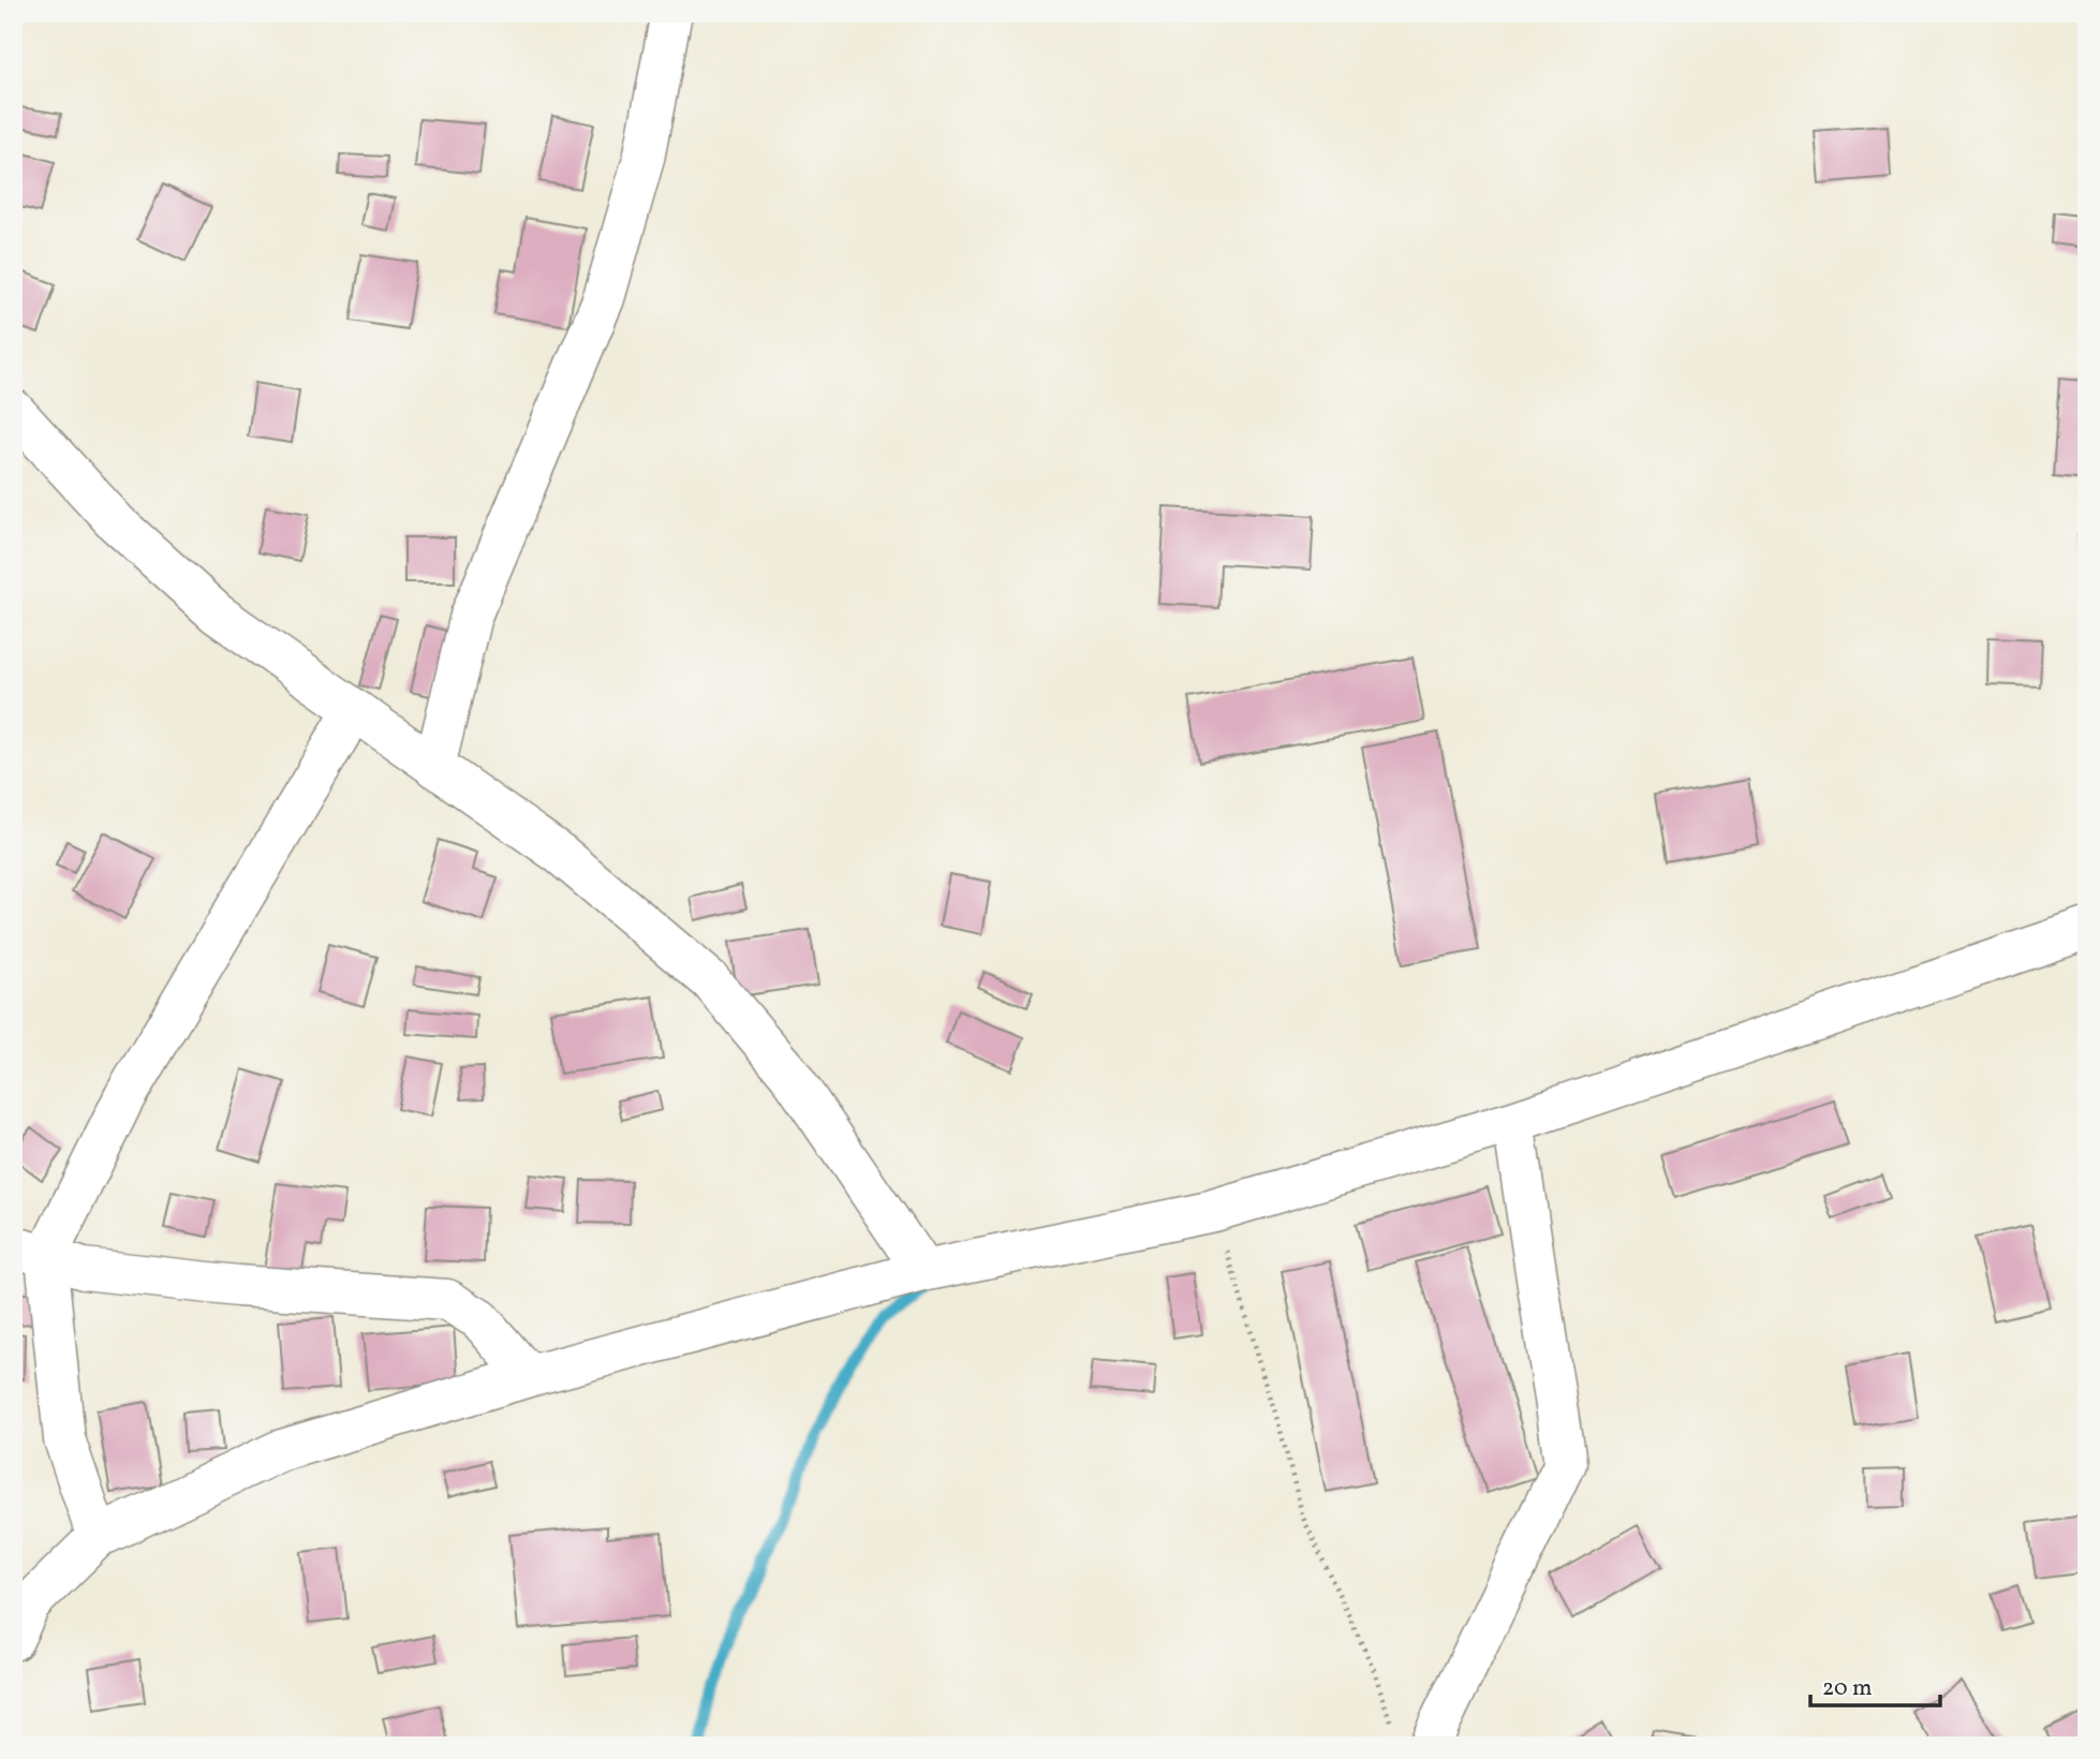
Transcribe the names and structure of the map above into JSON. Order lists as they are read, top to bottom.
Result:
{
  "scale_bar": "20 m"
}
